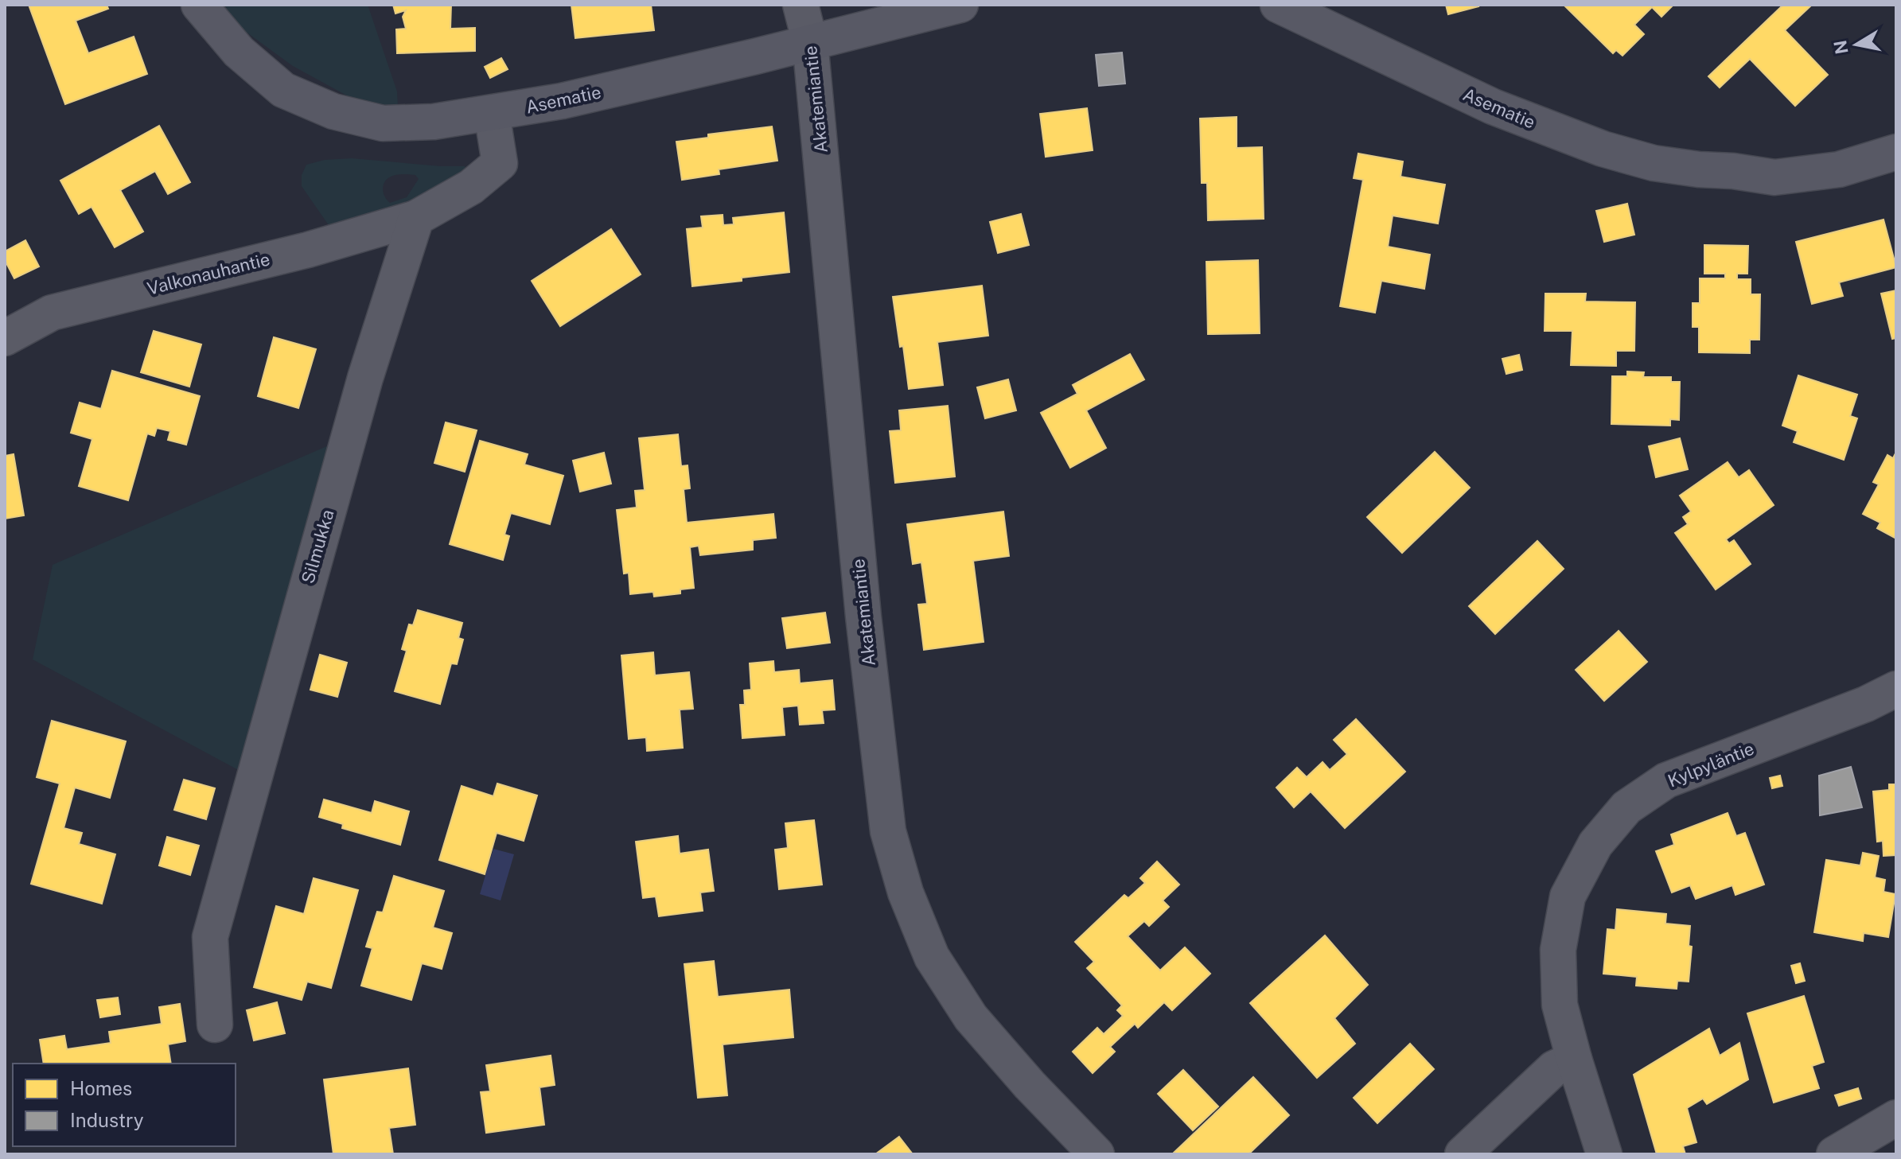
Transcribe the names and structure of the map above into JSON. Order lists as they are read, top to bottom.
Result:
{
  "streets": {
    "street": [
      "Asematie",
      "Akatemiantie",
      "Valkonauhantie",
      "Silmukka",
      "Kylpyläntie"
    ]
  },
  "crossings": [
    ["Asematie", "Akatemiantie"],
    ["Valkonauhantie", "Silmukka"]
  ],
  "legend": ["Homes", "Industry"],
  "north": "left"
}
